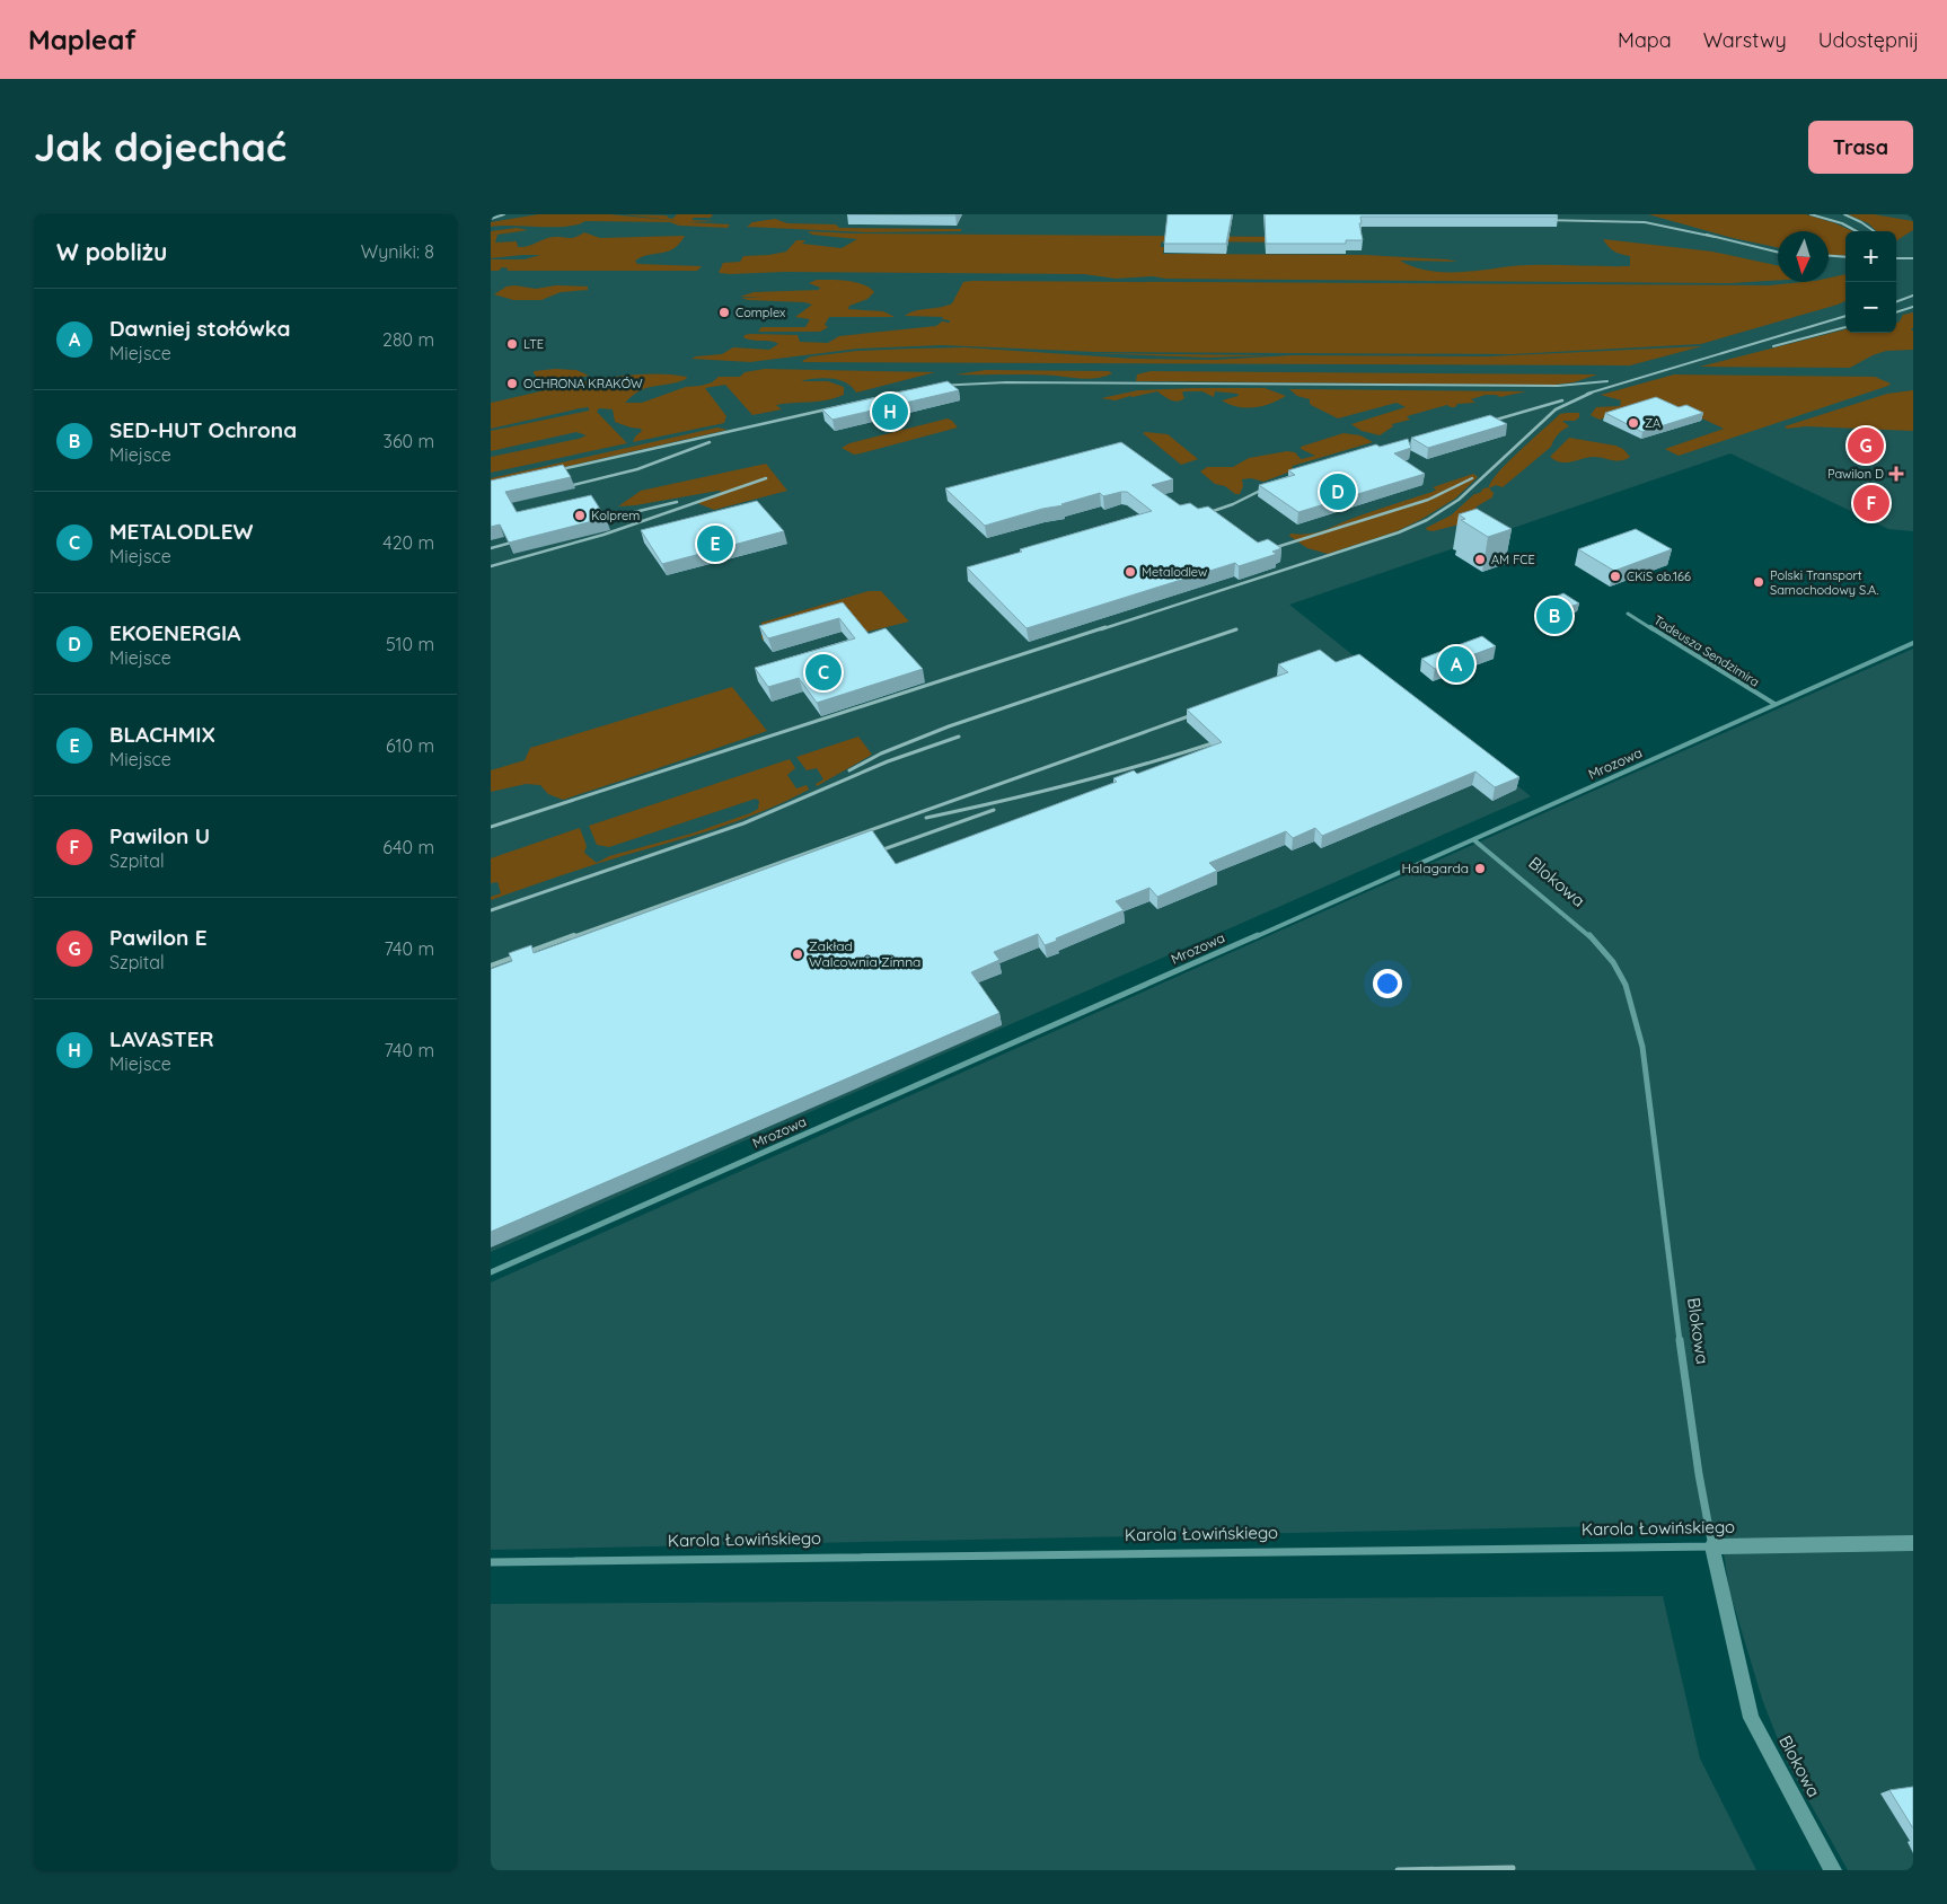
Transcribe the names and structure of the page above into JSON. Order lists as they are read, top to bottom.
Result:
{
  "streets": {
    "street": [
      "Tadeusza Sendzimira",
      "Mrozowa",
      "Blokowa",
      "Karola Łowińskiego"
    ]
  },
  "crossings": [
    ["Tadeusza Sendzimira", "Mrozowa"],
    ["Mrozowa", "Blokowa"],
    ["Blokowa", "Karola Łowińskiego"]
  ],
  "places": {
    "other": [
      "Complex",
      "LTE",
      "OCHRONA KRAKÓW",
      "ZA",
      "Kolprem",
      "AM FCE",
      "Metalodlew",
      "CKiS ob.166",
      "Polski Transport Samochodowy S.A.",
      "Halagarda",
      "Zakład Walcownia Zimna"
    ],
    "health": ["Pawilon D"]
  },
  "north": "bottom",
  "page": {
    "header": "Mapleaf",
    "nav": ["Mapa", "Warstwy", "Udostępnij"],
    "buttons": "Trasa",
    "title": "Jak dojechać",
    "heading": ["W pobliżu", "Wyniki: 8"],
    "map_buttons": ["+", "−"],
    "list": [
      {
        "mark": "A",
        "name": "Dawniej stołówka",
        "note": "Miejsce",
        "value": "280 m"
      },
      {
        "mark": "B",
        "name": "SED-HUT Ochrona",
        "note": "Miejsce",
        "value": "360 m"
      },
      {
        "mark": "C",
        "name": "METALODLEW",
        "note": "Miejsce",
        "value": "420 m"
      },
      {
        "mark": "D",
        "name": "EKOENERGIA",
        "note": "Miejsce",
        "value": "510 m"
      },
      {
        "mark": "E",
        "name": "BLACHMIX",
        "note": "Miejsce",
        "value": "610 m"
      },
      {
        "mark": "F",
        "name": "Pawilon U",
        "note": "Szpital",
        "value": "640 m"
      },
      {
        "mark": "G",
        "name": "Pawilon E",
        "note": "Szpital",
        "value": "740 m"
      },
      {
        "mark": "H",
        "name": "LAVASTER",
        "note": "Miejsce",
        "value": "740 m"
      }
    ],
    "pins": [
      "H",
      "G",
      "D",
      "F",
      "E",
      "B",
      "A",
      "C"
    ]
  }
}
